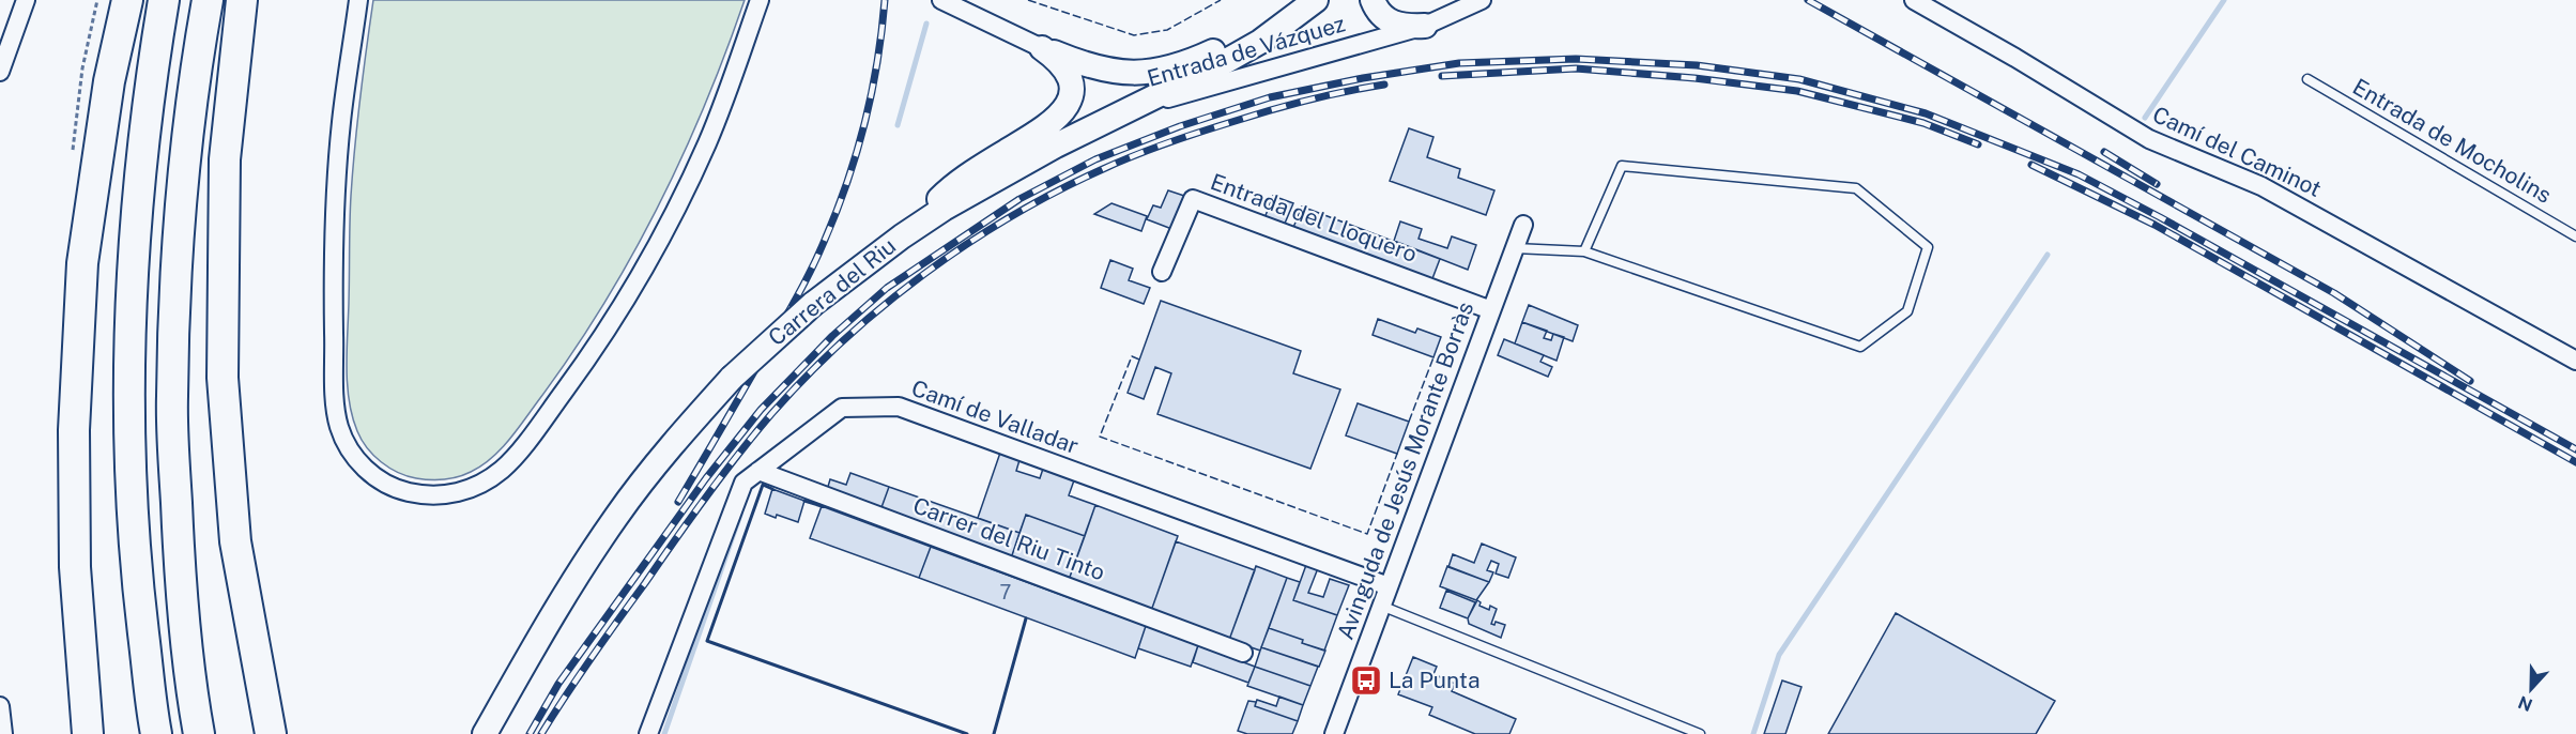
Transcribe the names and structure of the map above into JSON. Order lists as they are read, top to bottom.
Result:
{
  "streets": {
    "street": [
      "Entrada de Vázquez",
      "Camí del Caminot",
      "Entrada del Lloquero",
      "Carrera del Riu",
      "Camí de Valladar",
      "Avinguda de Jesús Morante Borràs",
      "Carrer del Riu Tinto"
    ],
    "lane": ["Entrada de Mocholins"]
  },
  "crossings": [
    ["Entrada de Vázquez", "Carrera del Riu"],
    ["Entrada del Lloquero", "Avinguda de Jesús Morante Borràs"],
    ["Camí de Valladar", "Avinguda de Jesús Morante Borràs"],
    ["Camí de Valladar", "Carrer del Riu Tinto"]
  ],
  "places": {
    "bus stop": ["La Punta"]
  },
  "house_numbers": ["7"],
  "north": "bottom"
}
